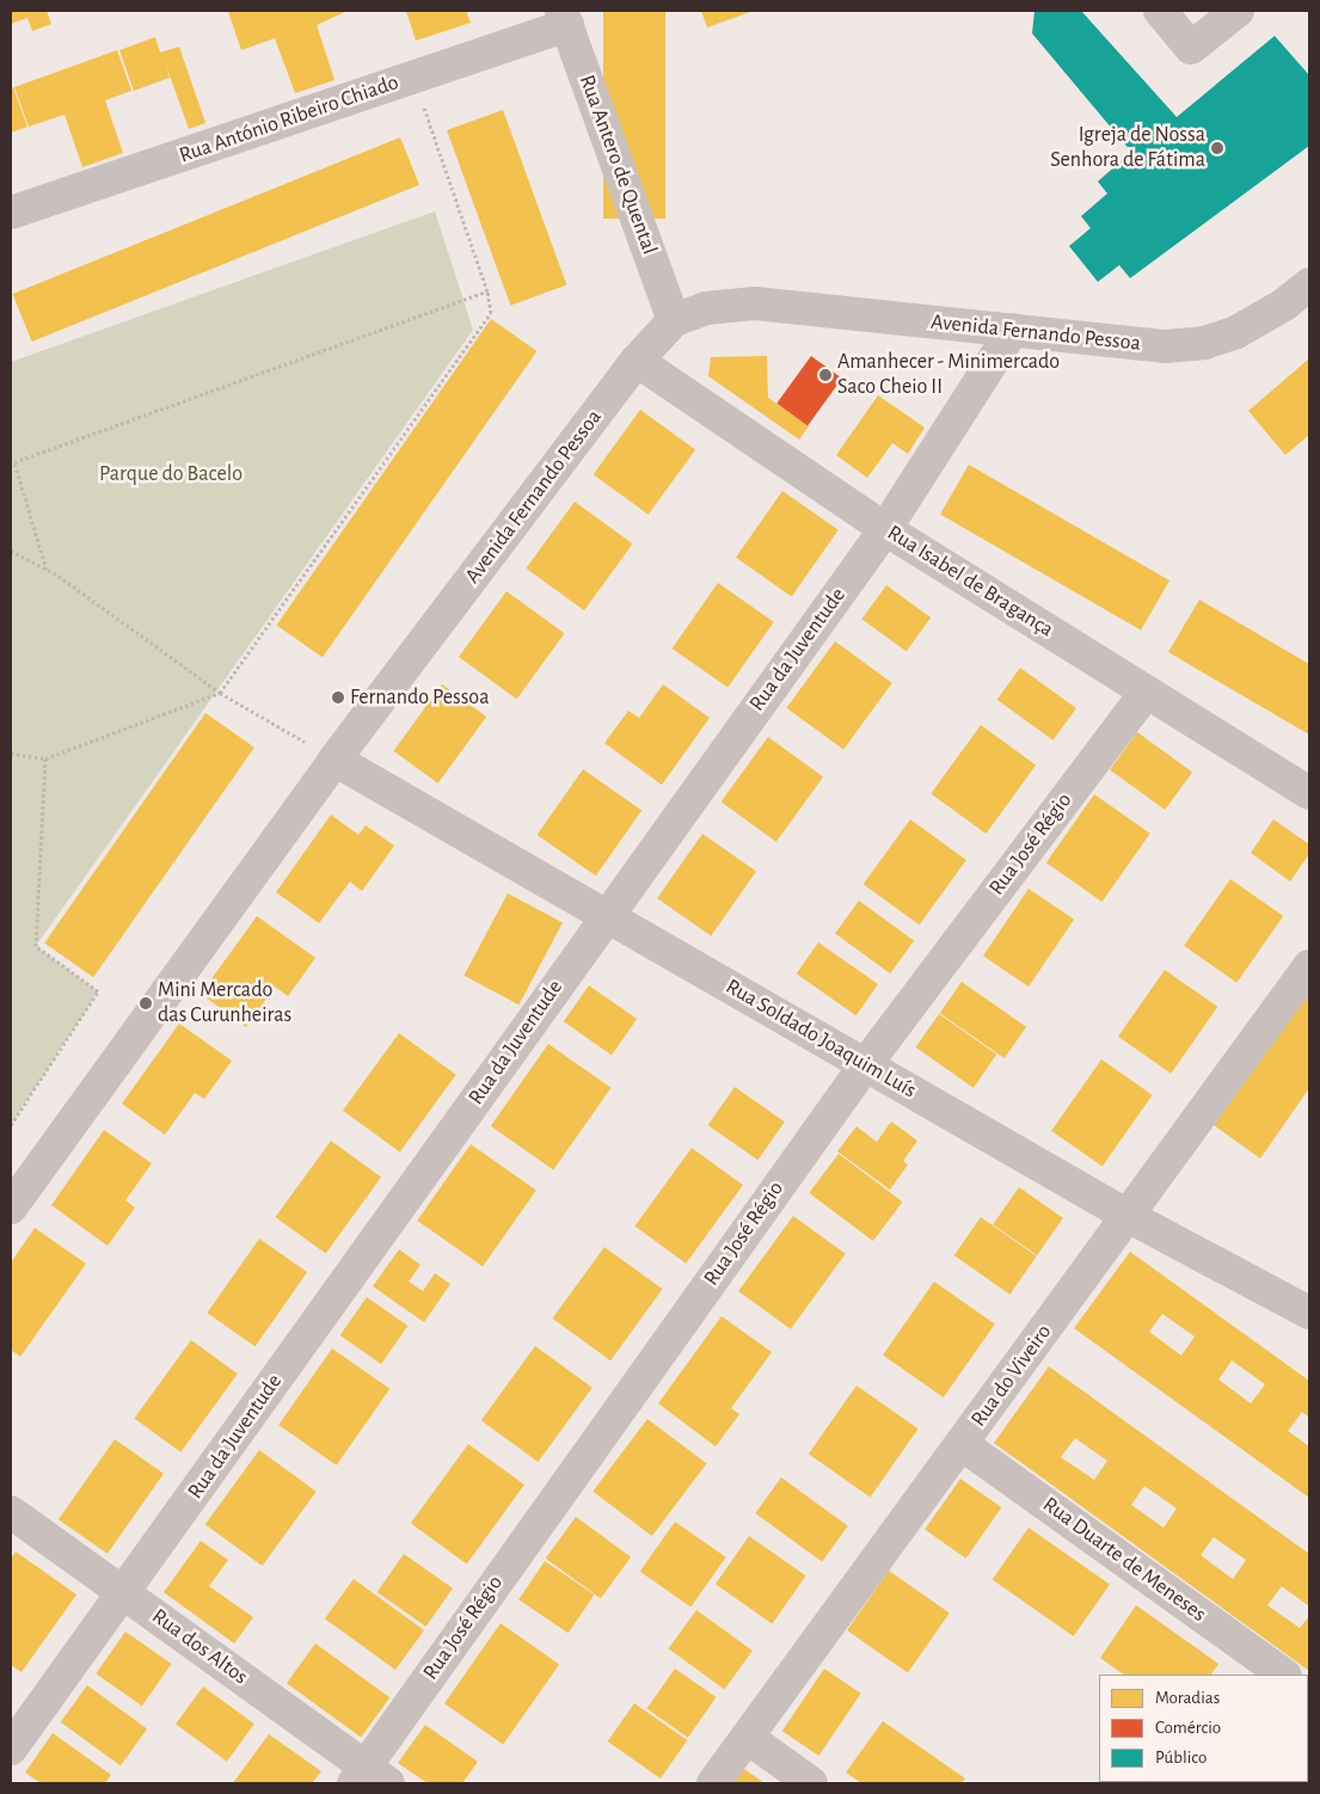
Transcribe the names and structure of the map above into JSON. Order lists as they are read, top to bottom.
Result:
{
  "streets": {
    "street": [
      "Rua António Ribeiro Chiado",
      "Rua Antero de Quental",
      "Avenida Fernando Pessoa",
      "Rua Isabel de Bragança",
      "Rua da Juventude",
      "Rua José Régio",
      "Rua Soldado Joaquim Luís",
      "Rua do Viveiro",
      "Rua Duarte de Meneses",
      "Rua dos Altos"
    ]
  },
  "crossings": [
    ["Rua António Ribeiro Chiado", "Rua Antero de Quental"],
    ["Rua Antero de Quental", "Avenida Fernando Pessoa"],
    ["Avenida Fernando Pessoa", "Rua Isabel de Bragança"],
    ["Avenida Fernando Pessoa", "Rua da Juventude"],
    ["Avenida Fernando Pessoa", "Rua Soldado Joaquim Luís"],
    ["Rua Isabel de Bragança", "Rua da Juventude"],
    ["Rua Isabel de Bragança", "Rua José Régio"],
    ["Rua da Juventude", "Rua Soldado Joaquim Luís"],
    ["Rua da Juventude", "Rua dos Altos"],
    ["Rua José Régio", "Rua Soldado Joaquim Luís"],
    ["Rua José Régio", "Rua dos Altos"],
    ["Rua Soldado Joaquim Luís", "Rua do Viveiro"],
    ["Rua do Viveiro", "Rua Duarte de Meneses"]
  ],
  "parks": ["Parque do Bacelo"],
  "places": [
    "Igreja de Nossa Senhora de Fátima",
    "Amanhecer - Minimercado Saco Cheio II",
    "Fernando Pessoa",
    "Mini Mercado das Curunheiras"
  ],
  "legend": ["Moradias", "Comércio", "Público"]
}
